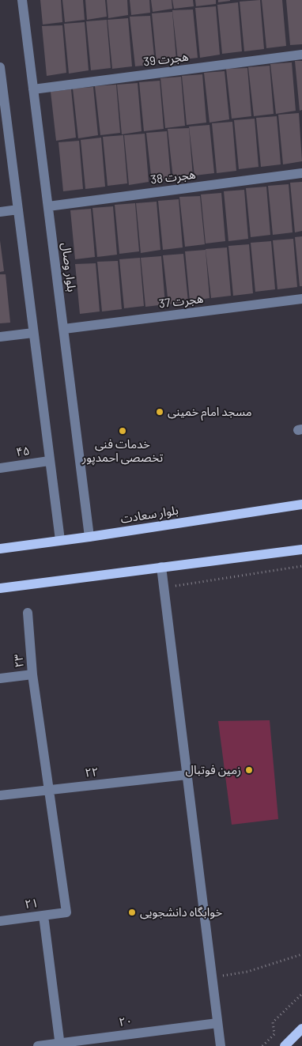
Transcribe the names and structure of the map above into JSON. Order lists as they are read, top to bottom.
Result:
{
  "streets": {
    "main road": ["بلوار سعادت"],
    "street": [
      "هجرت 39",
      "هجرت 38",
      "بلوار وصال",
      "هجرت 37",
      "۴۵",
      "۲۳",
      "۲۲",
      "۲۱",
      "۲۰"
    ]
  },
  "crossings": [
    ["هجرت 39", "بلوار وصال"],
    ["هجرت 38", "بلوار وصال"],
    ["بلوار وصال", "هجرت 37"],
    ["بلوار وصال", "بلوار سعادت"],
    ["۲۲", "۲۱"]
  ],
  "places": [
    "مسجد امام خمینی",
    "خدمات فنی تخصصی احمدپور",
    "زمین فوتبال",
    "خوابگاه دانشجویی"
  ]
}
